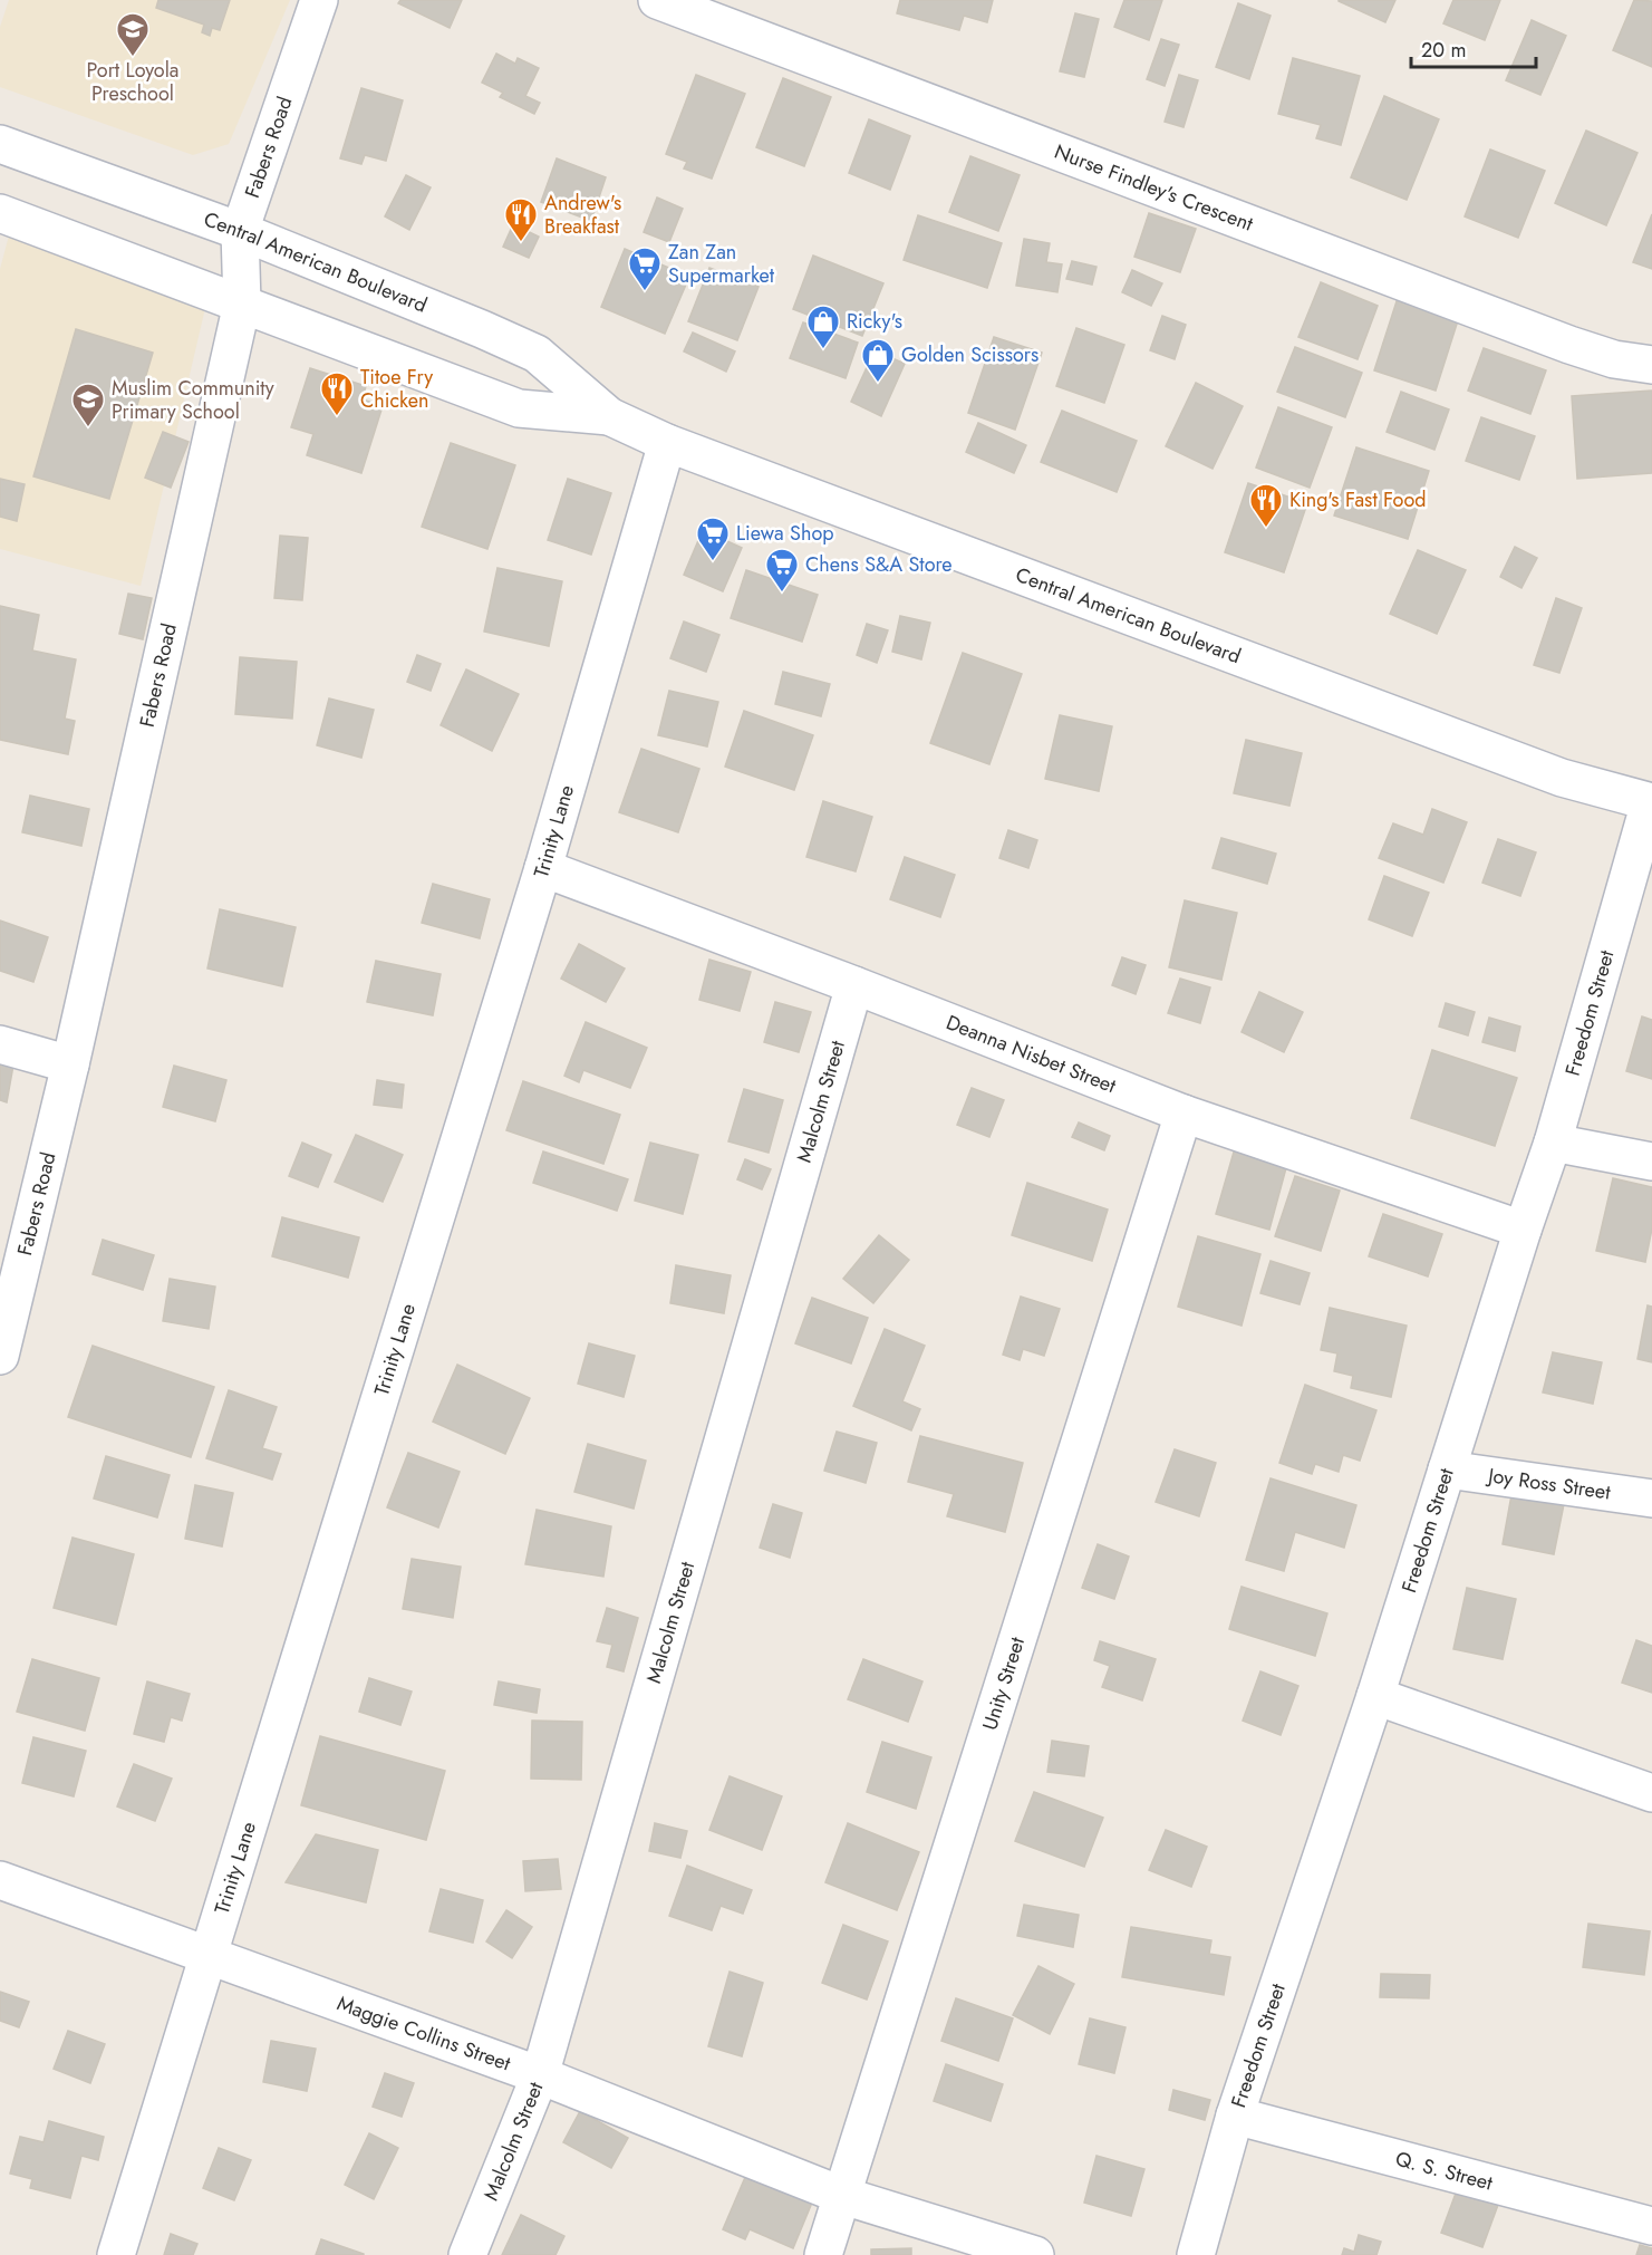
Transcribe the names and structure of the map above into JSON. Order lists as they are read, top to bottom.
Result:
{
  "streets": {
    "street": [
      "Fabers Road",
      "Nurse Findley's Crescent",
      "Central American Boulevard",
      "Trinity Lane",
      "Freedom Street",
      "Deanna Nisbet Street",
      "Malcolm Street",
      "Joy Ross Street",
      "Unity Street",
      "Maggie Collins Street",
      "Q. S. Street"
    ]
  },
  "crossings": [
    ["Fabers Road", "Central American Boulevard"],
    ["Central American Boulevard", "Trinity Lane"],
    ["Central American Boulevard", "Freedom Street"],
    ["Trinity Lane", "Deanna Nisbet Street"],
    ["Trinity Lane", "Maggie Collins Street"],
    ["Freedom Street", "Deanna Nisbet Street"],
    ["Freedom Street", "Joy Ross Street"],
    ["Freedom Street", "Q. S. Street"],
    ["Deanna Nisbet Street", "Malcolm Street"],
    ["Deanna Nisbet Street", "Unity Street"],
    ["Malcolm Street", "Maggie Collins Street"],
    ["Unity Street", "Maggie Collins Street"]
  ],
  "places": {
    "school or university": ["Port Loyola Preschool", "Muslim Community Primary School"],
    "restaurant": ["Andrew's Breakfast", "Titoe Fry Chicken", "King's Fast Food"],
    "supermarket": ["Zan Zan Supermarket", "Liewa Shop", "Chens S&A Store"],
    "shop": ["Ricky's", "Golden Scissors"]
  },
  "scale_bar": "20 m"
}
